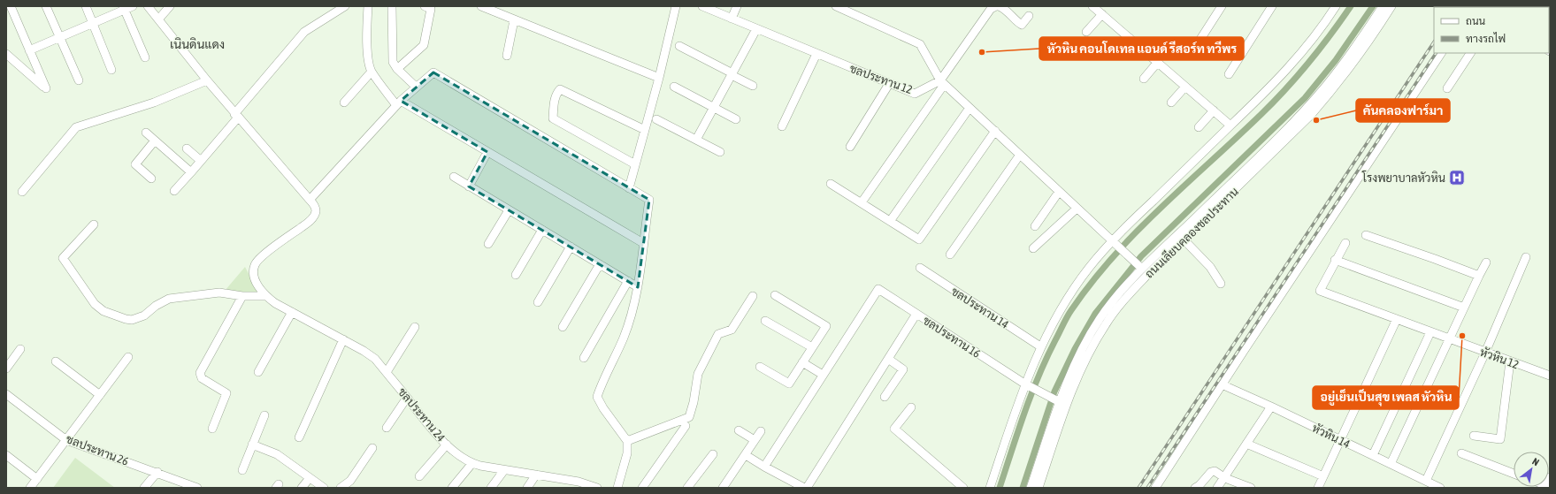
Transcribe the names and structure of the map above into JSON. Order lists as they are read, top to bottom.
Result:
{
  "streets": {
    "street": [
      "ชลประทาน 12",
      "ถนนเลียบคลองชลประทาน",
      "ชลประทาน 14",
      "ชลประทาน 16",
      "หัวหิน 12",
      "ชลประทาน 24",
      "หัวหิน 14",
      "ชลประทาน 26"
    ]
  },
  "crossings": [
    ["ถนนเลียบคลองชลประทาน", "ชลประทาน 16"]
  ],
  "districts": ["เนินดินแดง"],
  "places": {
    "other": ["หัวหิน คอนโดเทล แอนด์ รีสอร์ท ทวีพร", "คันคลองฟาร์มา", "อยู่เย็นเป็นสุข เพลส หัวหิน"],
    "hospital": ["โรงพยาบาลหัวหิน"]
  },
  "legend": ["ถนน", "ทางรถไฟ"],
  "north": "top right"
}
